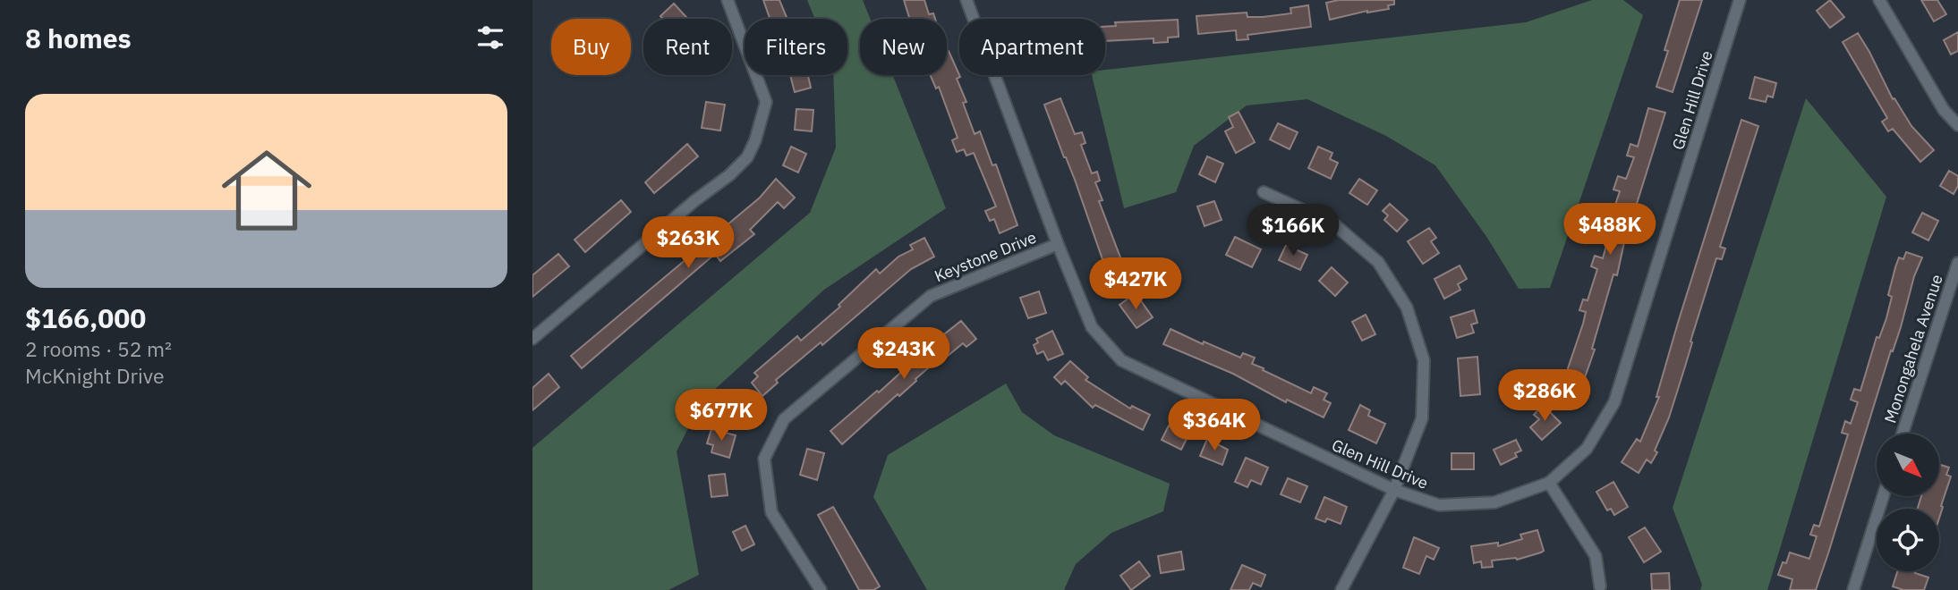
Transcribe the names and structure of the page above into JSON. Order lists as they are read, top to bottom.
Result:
{
  "streets": {
    "street": ["Glen Hill Drive", "Keystone Drive", "Monongahela Avenue"]
  },
  "crossings": [
    ["Glen Hill Drive", "Keystone Drive"]
  ],
  "north": "bottom right",
  "page": {
    "heading": "8 homes",
    "chip": [
      "Buy",
      "Rent",
      "Filters",
      "New",
      "Apartment"
    ],
    "list": [
      {
        "name": "$166,000",
        "note": "2 rooms · 52 m² · McKnight Drive"
      }
    ],
    "price": [
      "$488K",
      "$166K",
      "$263K",
      "$427K",
      "$243K",
      "$286K",
      "$677K",
      "$364K"
    ]
  }
}
